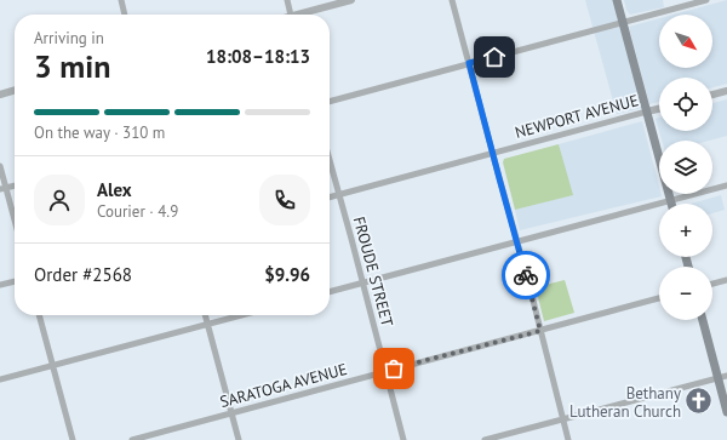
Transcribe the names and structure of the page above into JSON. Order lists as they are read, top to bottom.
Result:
{
  "streets": {
    "street": ["NEWPORT AVENUE", "FROUDE STREET", "SARATOGA AVENUE"]
  },
  "crossings": [
    ["NEWPORT AVENUE", "FROUDE STREET"],
    ["FROUDE STREET", "SARATOGA AVENUE"]
  ],
  "places": {
    "church": ["Bethany Lutheran Church"]
  },
  "north": "bottom right",
  "page": {
    "map_buttons": ["+", "−"],
    "heading": ["3 min", "Arriving in", "18:08–18:13"],
    "panel": [
      "Alex",
      "Courier · 4.9",
      "Order #2568",
      "$9.96"
    ],
    "bar": "On the way · 310 m"
  }
}
